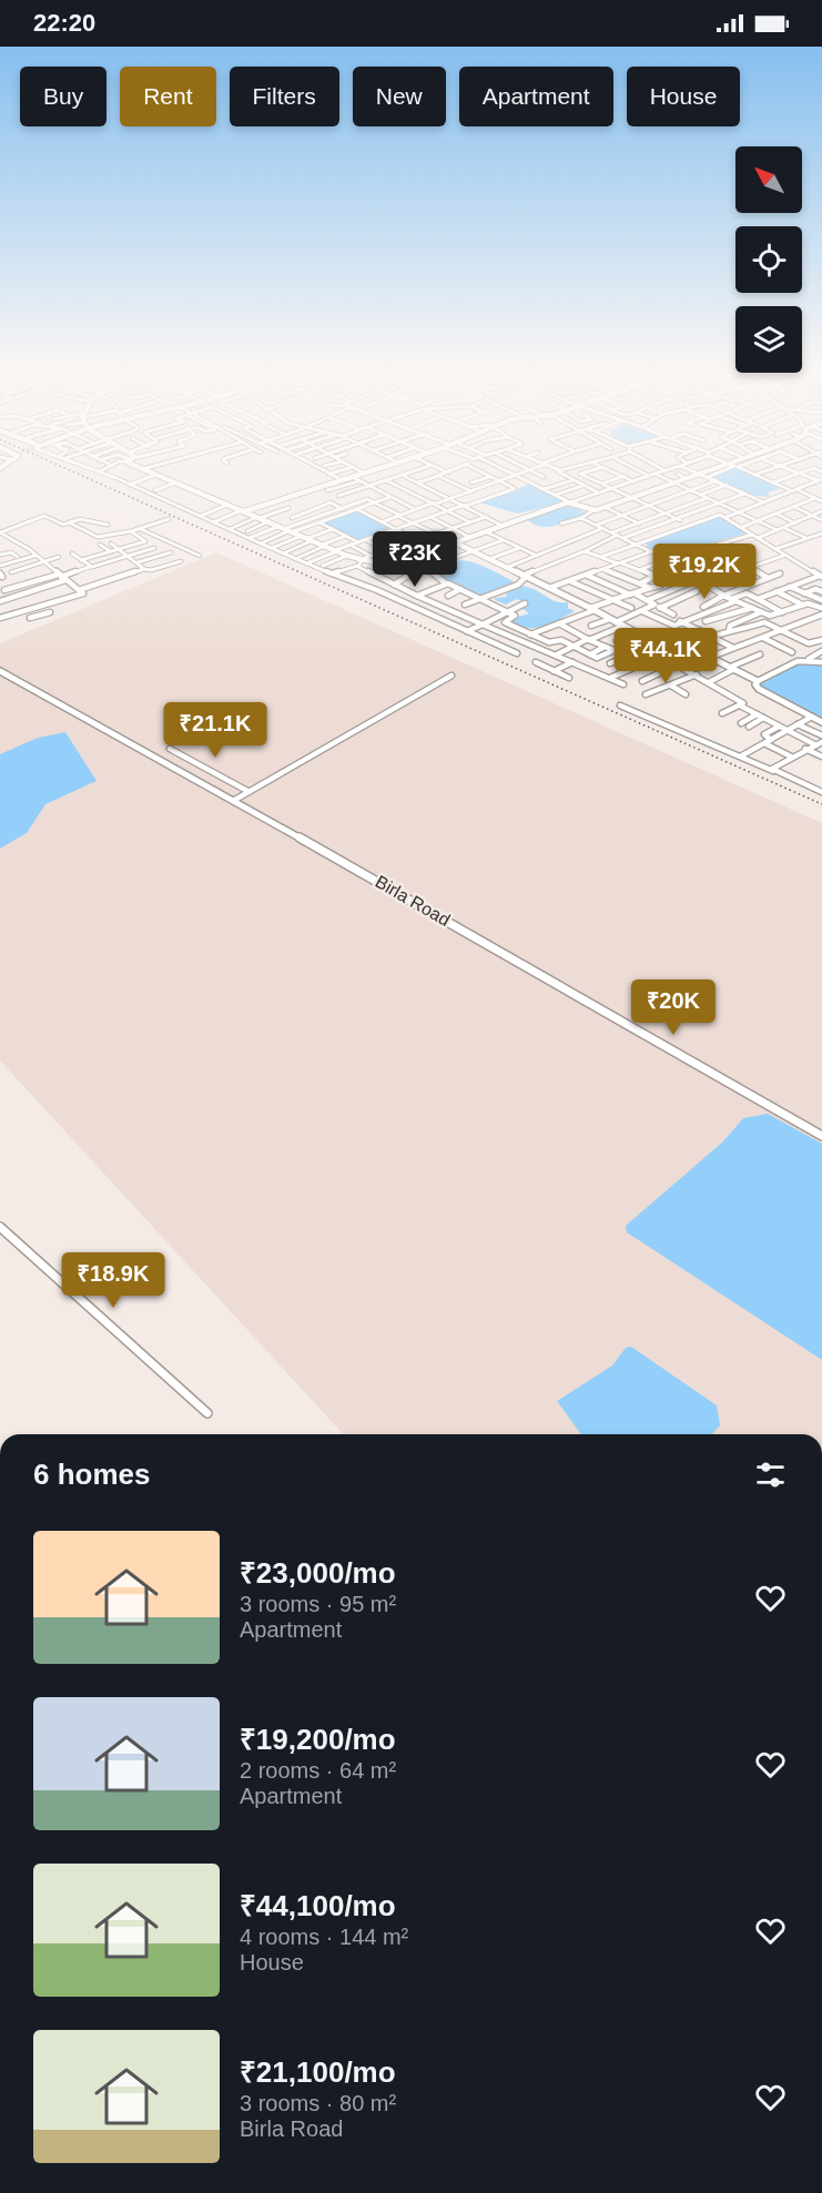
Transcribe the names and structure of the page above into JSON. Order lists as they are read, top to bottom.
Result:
{
  "streets": {
    "street": ["Birla Road"]
  },
  "north": "top left",
  "page": {
    "status": "22:20",
    "chip": [
      "Buy",
      "Rent",
      "Filters",
      "New",
      "Apartment",
      "House"
    ],
    "price": [
      "₹23K",
      "₹19.2K",
      "₹44.1K",
      "₹21.1K",
      "₹20K",
      "₹18.9K"
    ],
    "heading": "6 homes",
    "list": [
      {
        "name": "₹23,000/mo",
        "note": "3 rooms · 95 m² · Apartment"
      },
      {
        "name": "₹19,200/mo",
        "note": "2 rooms · 64 m² · Apartment"
      },
      {
        "name": "₹44,100/mo",
        "note": "4 rooms · 144 m² · House"
      },
      {
        "name": "₹21,100/mo",
        "note": "3 rooms · 80 m² · Birla Road"
      }
    ]
  }
}
